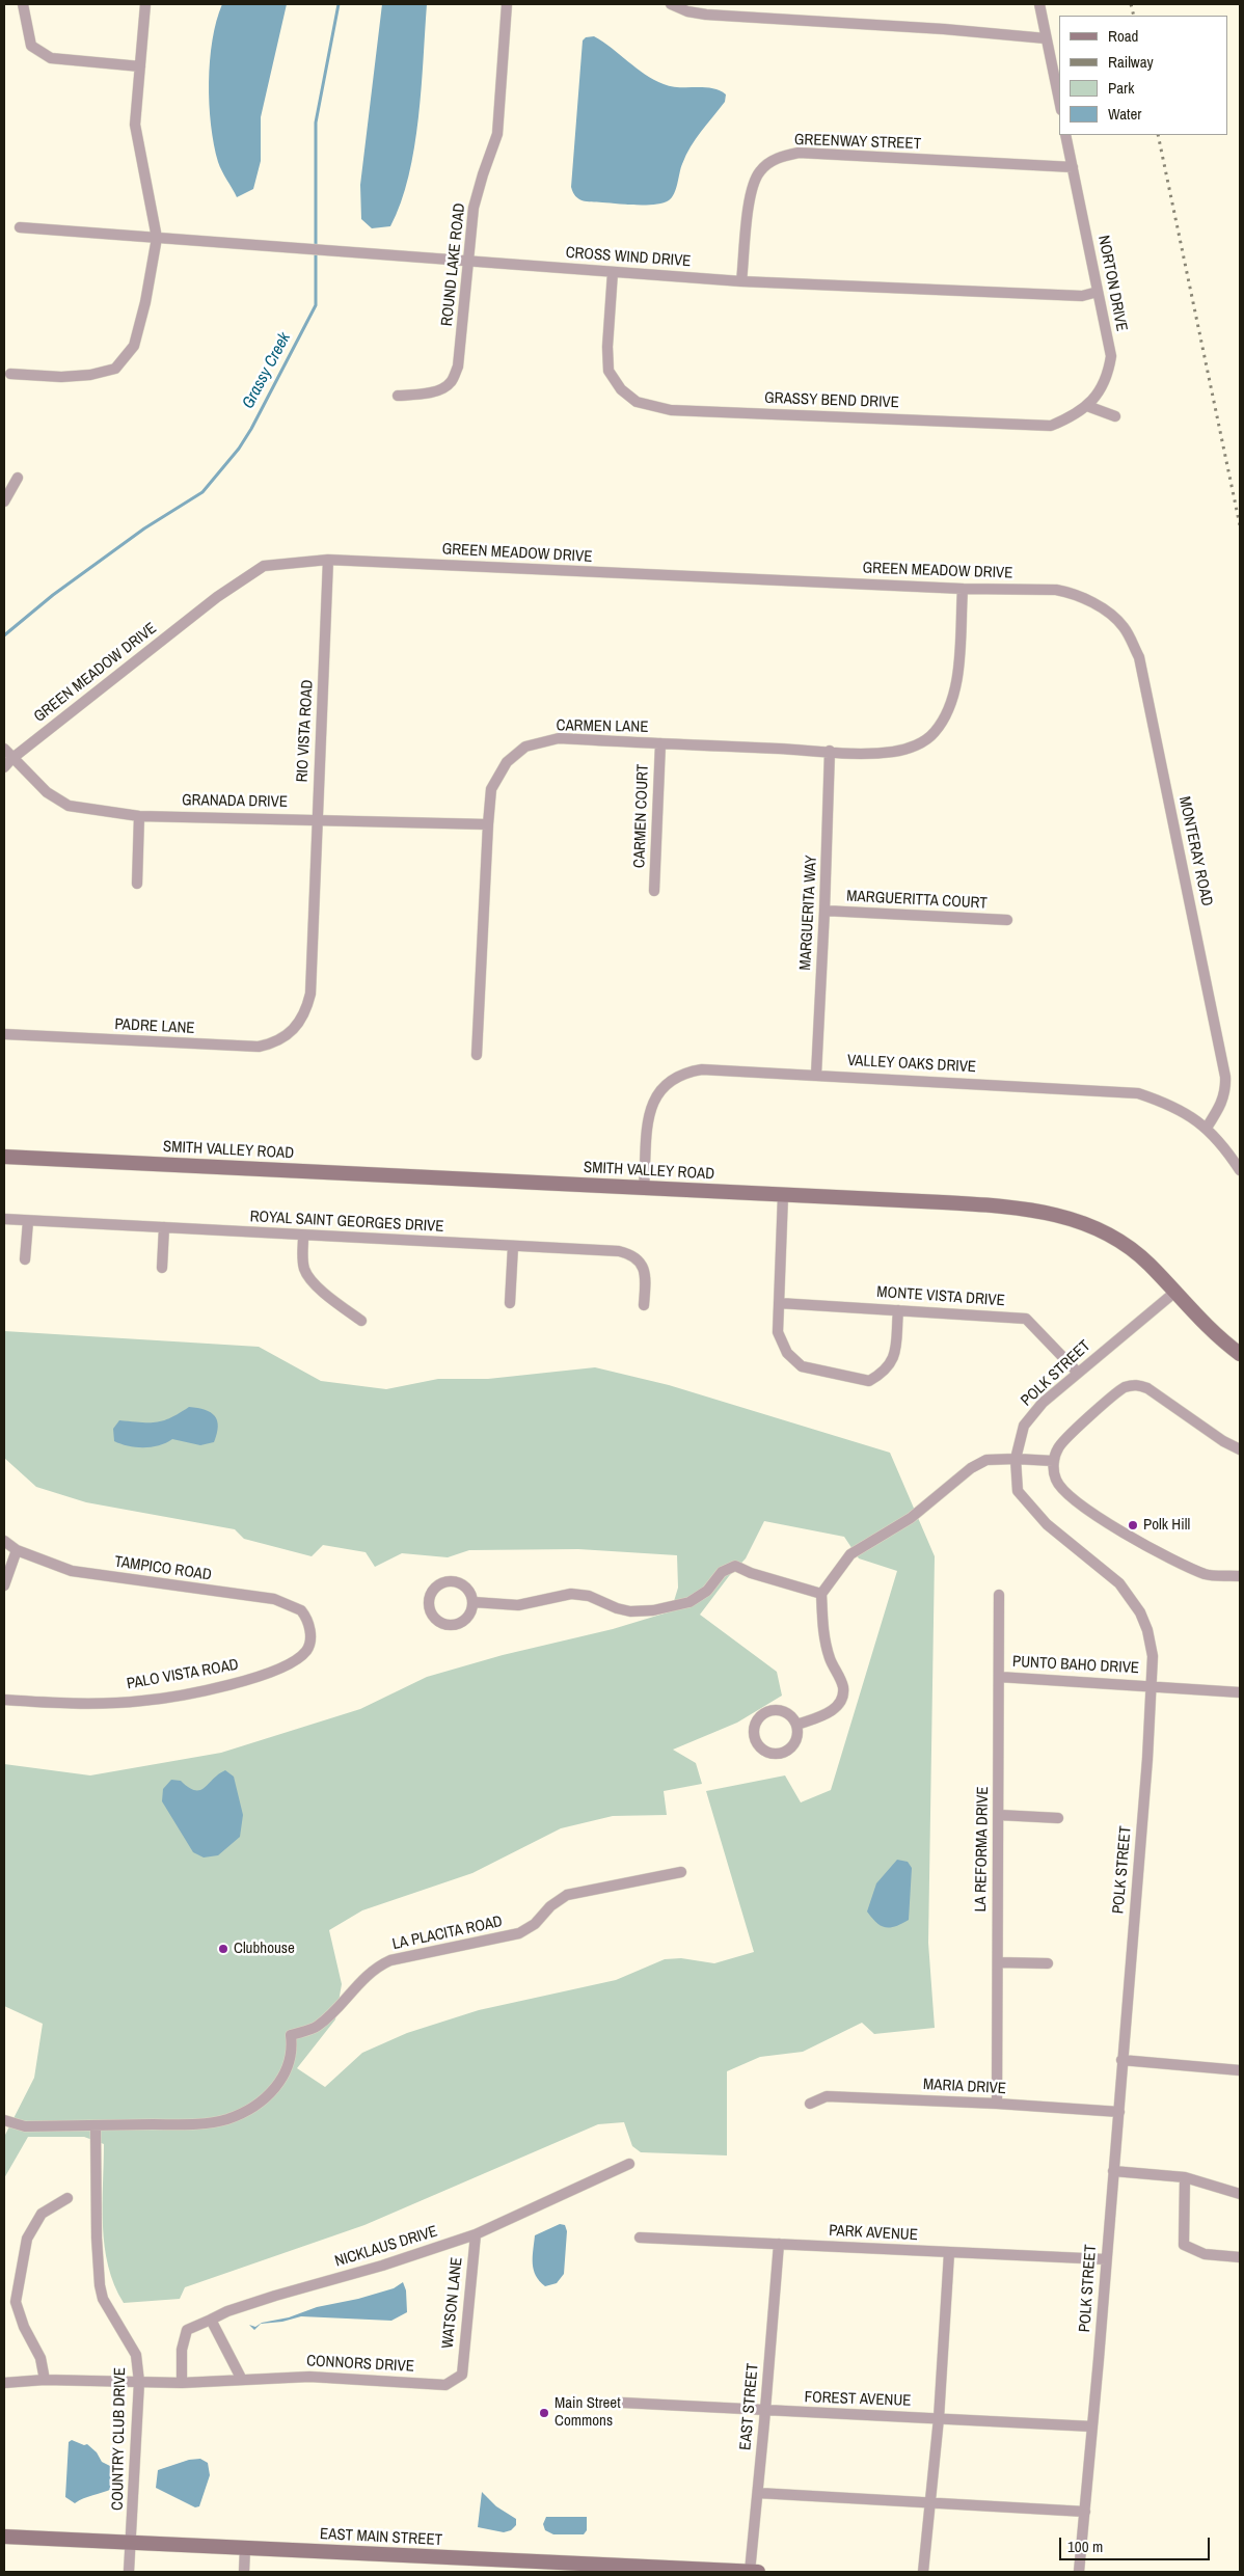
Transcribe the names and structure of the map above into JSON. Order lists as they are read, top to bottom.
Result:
{
  "streets": {
    "main road": ["SMITH VALLEY ROAD", "EAST MAIN STREET"],
    "street": [
      "GREENWAY STREET",
      "CROSS WIND DRIVE",
      "ROUND LAKE ROAD",
      "NORTON DRIVE",
      "GRASSY BEND DRIVE",
      "GREEN MEADOW DRIVE",
      "CARMEN LANE",
      "RIO VISTA ROAD",
      "GRANADA DRIVE",
      "CARMEN COURT",
      "MONTERAY ROAD",
      "MARGUERITTA COURT",
      "MARGUERITA WAY",
      "PADRE LANE",
      "VALLEY OAKS DRIVE",
      "ROYAL SAINT GEORGES DRIVE",
      "MONTE VISTA DRIVE",
      "POLK STREET",
      "TAMPICO ROAD",
      "PUNTO BAHO DRIVE",
      "PALO VISTA ROAD",
      "LA REFORMA DRIVE",
      "LA PLACITA ROAD",
      "MARIA DRIVE",
      "PARK AVENUE",
      "NICKLAUS DRIVE",
      "WATSON LANE",
      "CONNORS DRIVE",
      "FOREST AVENUE",
      "EAST STREET",
      "COUNTRY CLUB DRIVE"
    ]
  },
  "crossings": [
    ["GREENWAY STREET", "CROSS WIND DRIVE"],
    ["GREENWAY STREET", "NORTON DRIVE"],
    ["CROSS WIND DRIVE", "ROUND LAKE ROAD"],
    ["CROSS WIND DRIVE", "NORTON DRIVE"],
    ["CROSS WIND DRIVE", "GRASSY BEND DRIVE"],
    ["NORTON DRIVE", "GRASSY BEND DRIVE"],
    ["GREEN MEADOW DRIVE", "CARMEN LANE"],
    ["GREEN MEADOW DRIVE", "RIO VISTA ROAD"],
    ["GREEN MEADOW DRIVE", "GRANADA DRIVE"],
    ["GREEN MEADOW DRIVE", "MONTERAY ROAD"],
    ["CARMEN LANE", "GRANADA DRIVE"],
    ["CARMEN LANE", "CARMEN COURT"],
    ["CARMEN LANE", "MARGUERITA WAY"],
    ["RIO VISTA ROAD", "GRANADA DRIVE"],
    ["RIO VISTA ROAD", "PADRE LANE"],
    ["MONTERAY ROAD", "VALLEY OAKS DRIVE"],
    ["MARGUERITTA COURT", "MARGUERITA WAY"],
    ["MARGUERITA WAY", "VALLEY OAKS DRIVE"],
    ["VALLEY OAKS DRIVE", "SMITH VALLEY ROAD"],
    ["SMITH VALLEY ROAD", "POLK STREET"],
    ["MONTE VISTA DRIVE", "POLK STREET"],
    ["POLK STREET", "PUNTO BAHO DRIVE"],
    ["POLK STREET", "MARIA DRIVE"],
    ["POLK STREET", "PARK AVENUE"],
    ["POLK STREET", "FOREST AVENUE"],
    ["TAMPICO ROAD", "PALO VISTA ROAD"],
    ["PUNTO BAHO DRIVE", "LA REFORMA DRIVE"],
    ["LA REFORMA DRIVE", "MARIA DRIVE"],
    ["LA PLACITA ROAD", "COUNTRY CLUB DRIVE"],
    ["PARK AVENUE", "EAST STREET"],
    ["NICKLAUS DRIVE", "WATSON LANE"],
    ["NICKLAUS DRIVE", "CONNORS DRIVE"],
    ["WATSON LANE", "CONNORS DRIVE"],
    ["CONNORS DRIVE", "COUNTRY CLUB DRIVE"],
    ["FOREST AVENUE", "EAST STREET"],
    ["EAST STREET", "EAST MAIN STREET"],
    ["COUNTRY CLUB DRIVE", "EAST MAIN STREET"]
  ],
  "water": ["Grassy Creek"],
  "places": ["Polk Hill", "Clubhouse", "Main Street Commons"],
  "legend": [
    "Road",
    "Railway",
    "Park",
    "Water"
  ],
  "scale_bar": "100 m"
}
